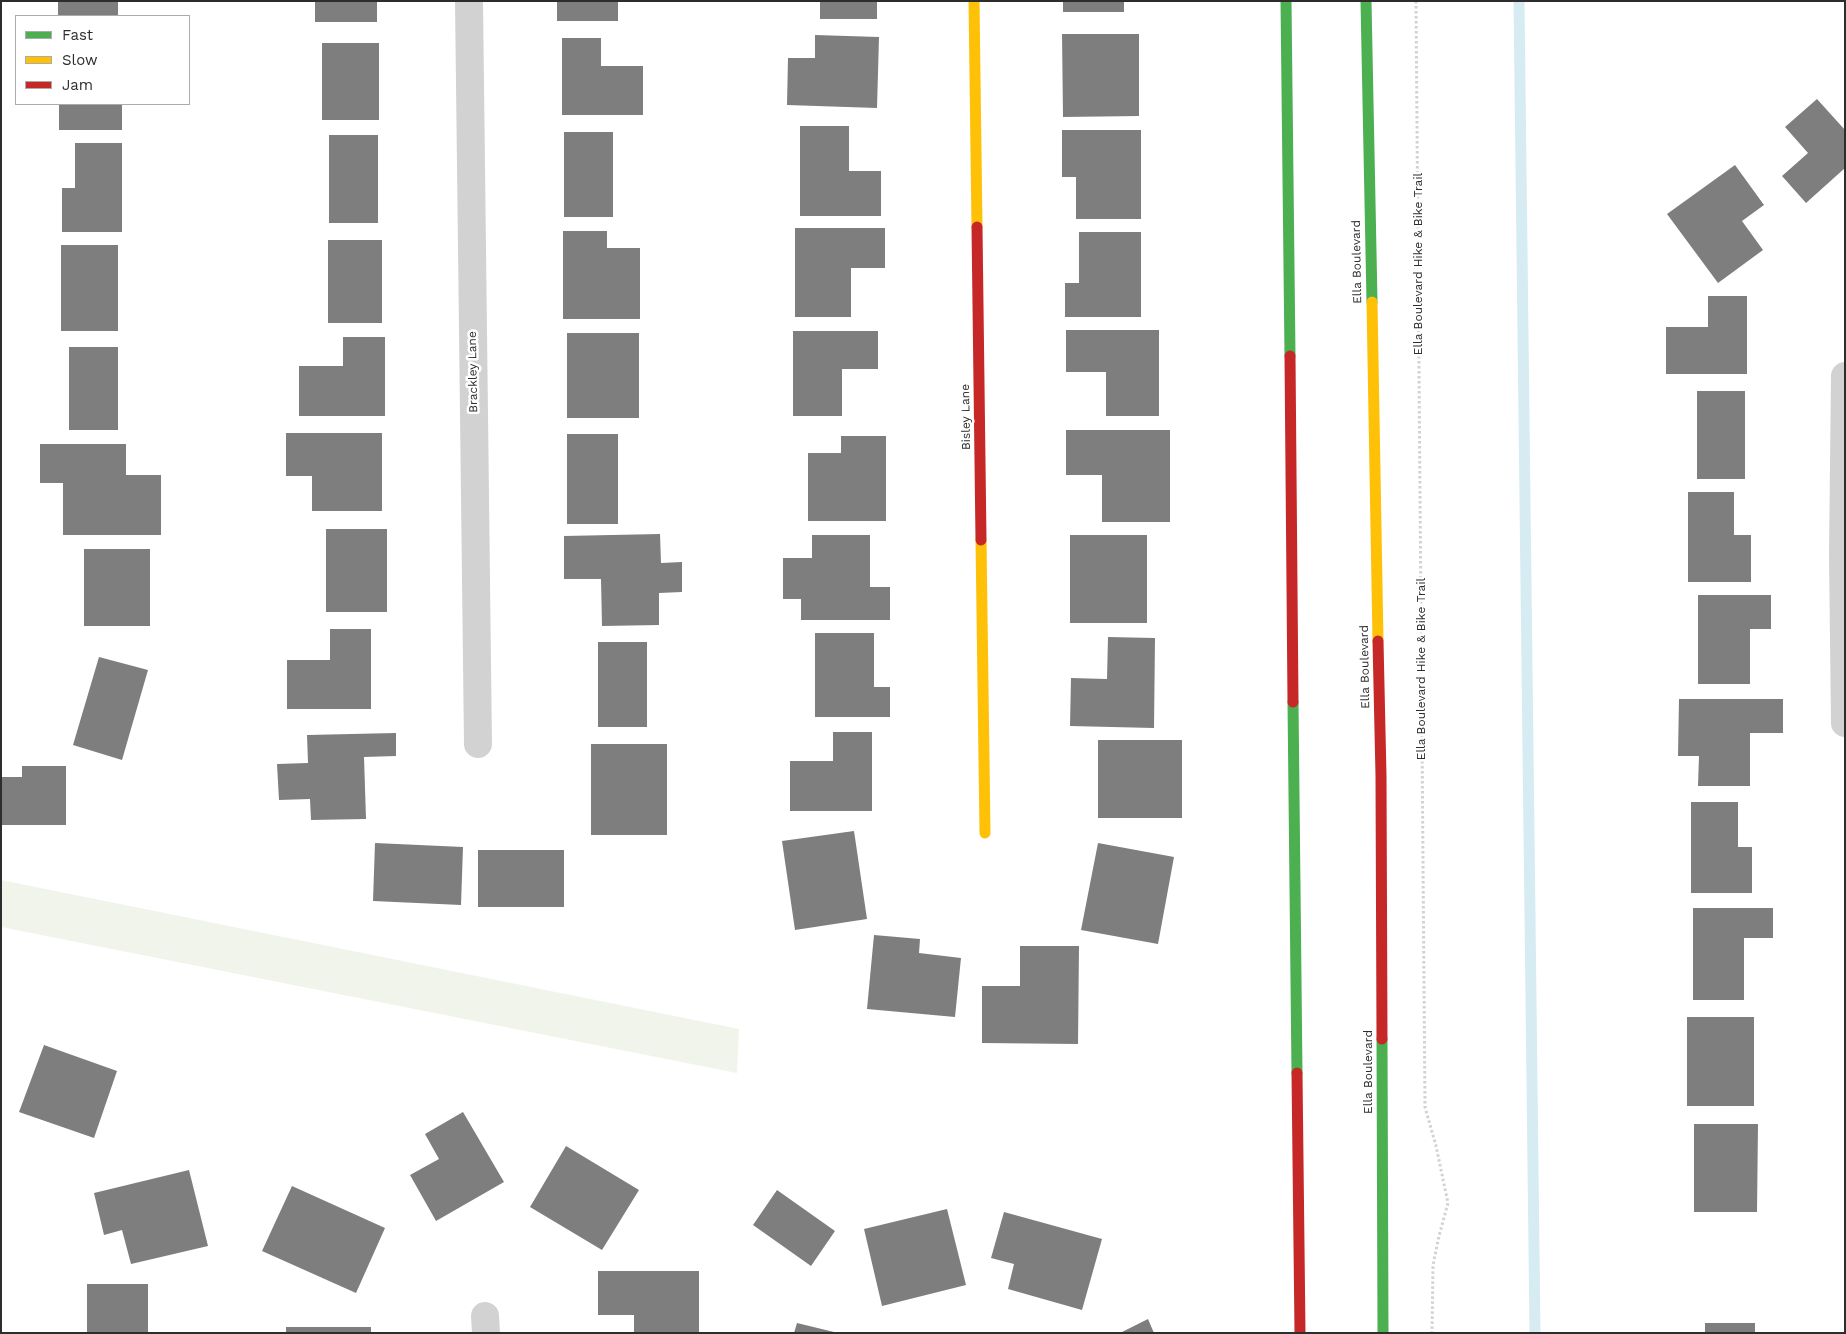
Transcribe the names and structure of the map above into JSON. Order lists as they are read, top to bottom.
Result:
{
  "streets": {
    "main road": ["Ella Boulevard", "Bisley Lane"],
    "street": ["Brackley Lane"],
    "path": ["Ella Boulevard Hike & Bike Trail"]
  },
  "legend": ["Fast", "Slow", "Jam"]
}
